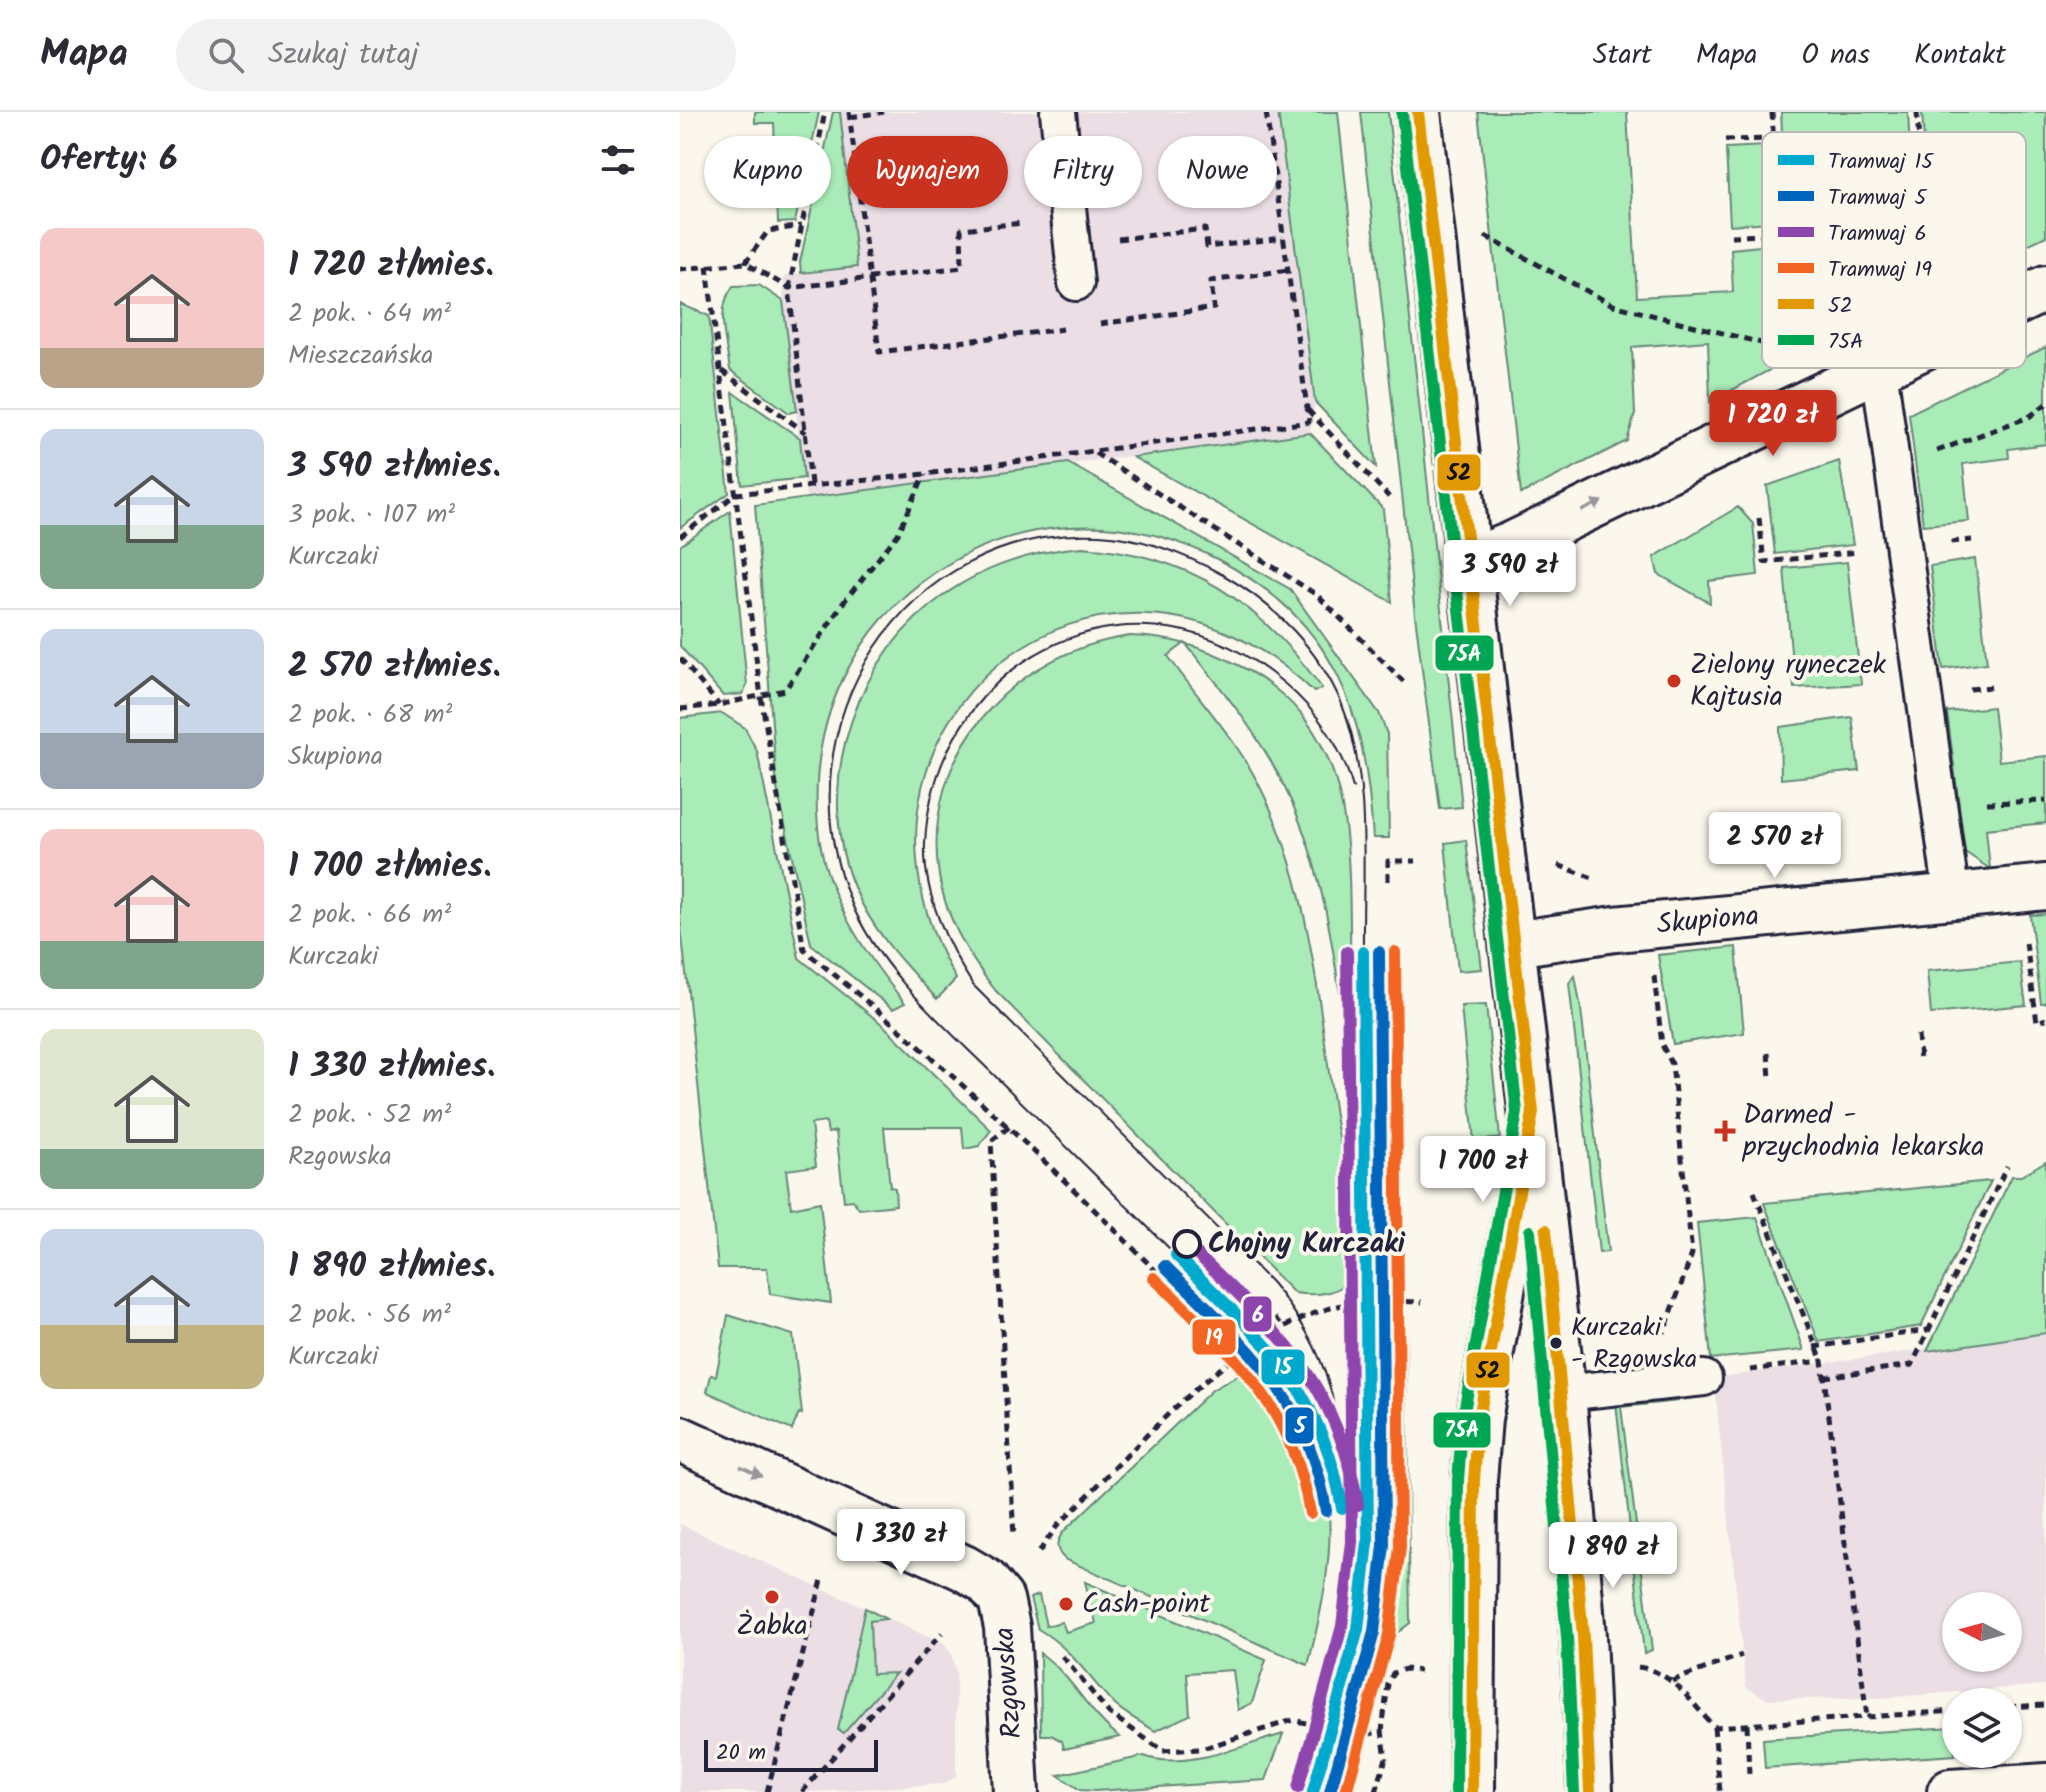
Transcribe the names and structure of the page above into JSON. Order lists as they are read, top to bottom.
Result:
{
  "streets": {
    "street": ["Skupiona", "Rzgowska"]
  },
  "one_way": ["Rzgowska"],
  "places": {
    "other": [
      "Zielony ryneczek Kajtusia",
      "Chojny Kurczaki",
      "Kurczaki - Rzgowska",
      "Żabka",
      "Cash-point"
    ],
    "health": ["Darmed - przychodnia lekarska"]
  },
  "lines": [
    "transit line 52",
    "transit line 75A",
    "tram line 15",
    "tram line 5",
    "tram line 6",
    "tram line 19"
  ],
  "legend": [
    "Tramwaj 15",
    "Tramwaj 5",
    "Tramwaj 6",
    "Tramwaj 19",
    "52",
    "75A"
  ],
  "scale_bar": "20 m",
  "north": "left",
  "page": {
    "header": "Mapa",
    "search": "Szukaj tutaj",
    "nav": [
      "Start",
      "Mapa",
      "O nas",
      "Kontakt"
    ],
    "heading": "Oferty: 6",
    "chip": [
      "Kupno",
      "Wynajem",
      "Filtry",
      "Nowe"
    ],
    "list": [
      {
        "name": "1 720 zł/mies.",
        "note": "2 pok. · 64 m² · Mieszczańska"
      },
      {
        "name": "3 590 zł/mies.",
        "note": "3 pok. · 107 m² · Kurczaki"
      },
      {
        "name": "2 570 zł/mies.",
        "note": "2 pok. · 68 m² · Skupiona"
      },
      {
        "name": "1 700 zł/mies.",
        "note": "2 pok. · 66 m² · Kurczaki"
      },
      {
        "name": "1 330 zł/mies.",
        "note": "2 pok. · 52 m² · Rzgowska"
      },
      {
        "name": "1 890 zł/mies.",
        "note": "2 pok. · 56 m² · Kurczaki"
      }
    ],
    "price": [
      "1 720 zł",
      "3 590 zł",
      "2 570 zł",
      "1 700 zł",
      "1 330 zł",
      "1 890 zł"
    ],
    "scale": "20 m"
  }
}
